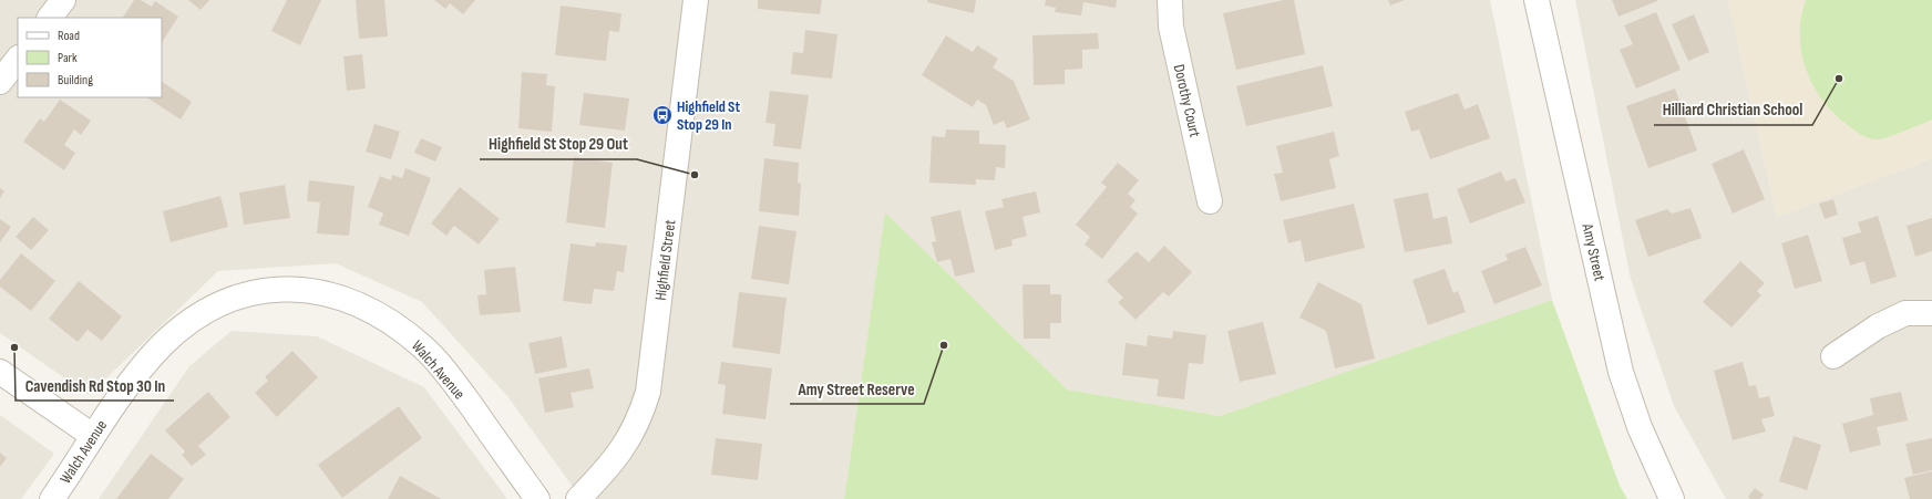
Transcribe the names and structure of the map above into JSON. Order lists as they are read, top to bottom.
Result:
{
  "streets": {
    "street": [
      "Dorothy Court",
      "Amy Street",
      "Highfield Street",
      "Walch Avenue"
    ]
  },
  "places": {
    "other": [
      "Hilliard Christian School",
      "Highfield St Stop 29 Out",
      "Amy Street Reserve",
      "Cavendish Rd Stop 30 In"
    ],
    "bus stop": ["Highfield St Stop 29 In"]
  },
  "legend": ["Road", "Park", "Building"]
}
